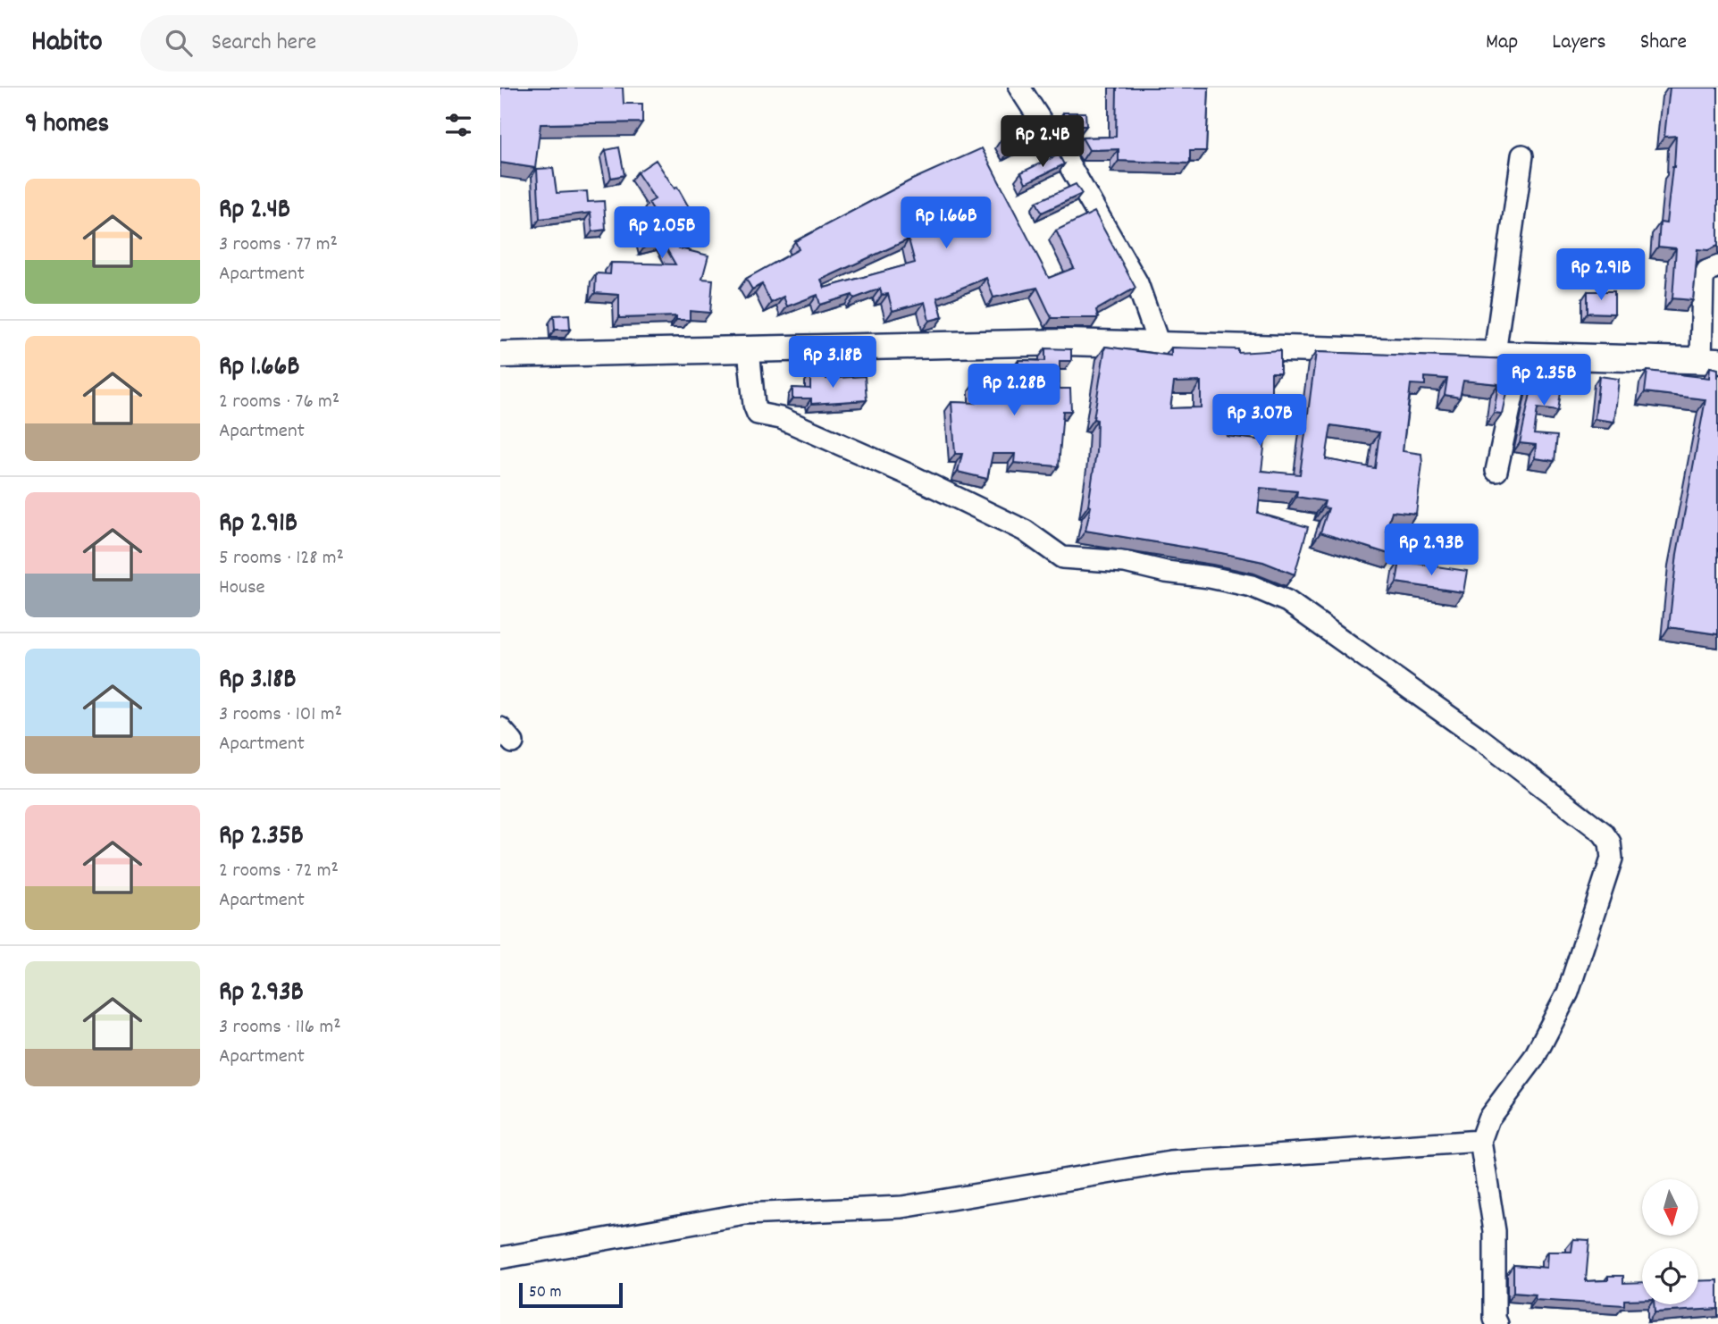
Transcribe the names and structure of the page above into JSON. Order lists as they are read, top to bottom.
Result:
{
  "scale_bar": "50 m",
  "north": "bottom",
  "page": {
    "header": "Habito",
    "search": "Search here",
    "nav": ["Map", "Layers", "Share"],
    "heading": "9 homes",
    "price": [
      "Rp 2.4B",
      "Rp 1.66B",
      "Rp 2.05B",
      "Rp 2.91B",
      "Rp 3.18B",
      "Rp 2.35B",
      "Rp 2.28B",
      "Rp 3.07B",
      "Rp 2.93B"
    ],
    "list": [
      {
        "name": "Rp 2.4B",
        "note": "3 rooms · 77 m² · Apartment"
      },
      {
        "name": "Rp 1.66B",
        "note": "2 rooms · 76 m² · Apartment"
      },
      {
        "name": "Rp 2.91B",
        "note": "5 rooms · 128 m² · House"
      },
      {
        "name": "Rp 3.18B",
        "note": "3 rooms · 101 m² · Apartment"
      },
      {
        "name": "Rp 2.35B",
        "note": "2 rooms · 72 m² · Apartment"
      },
      {
        "name": "Rp 2.93B",
        "note": "3 rooms · 116 m² · Apartment"
      }
    ],
    "scale": "50 m"
  }
}
